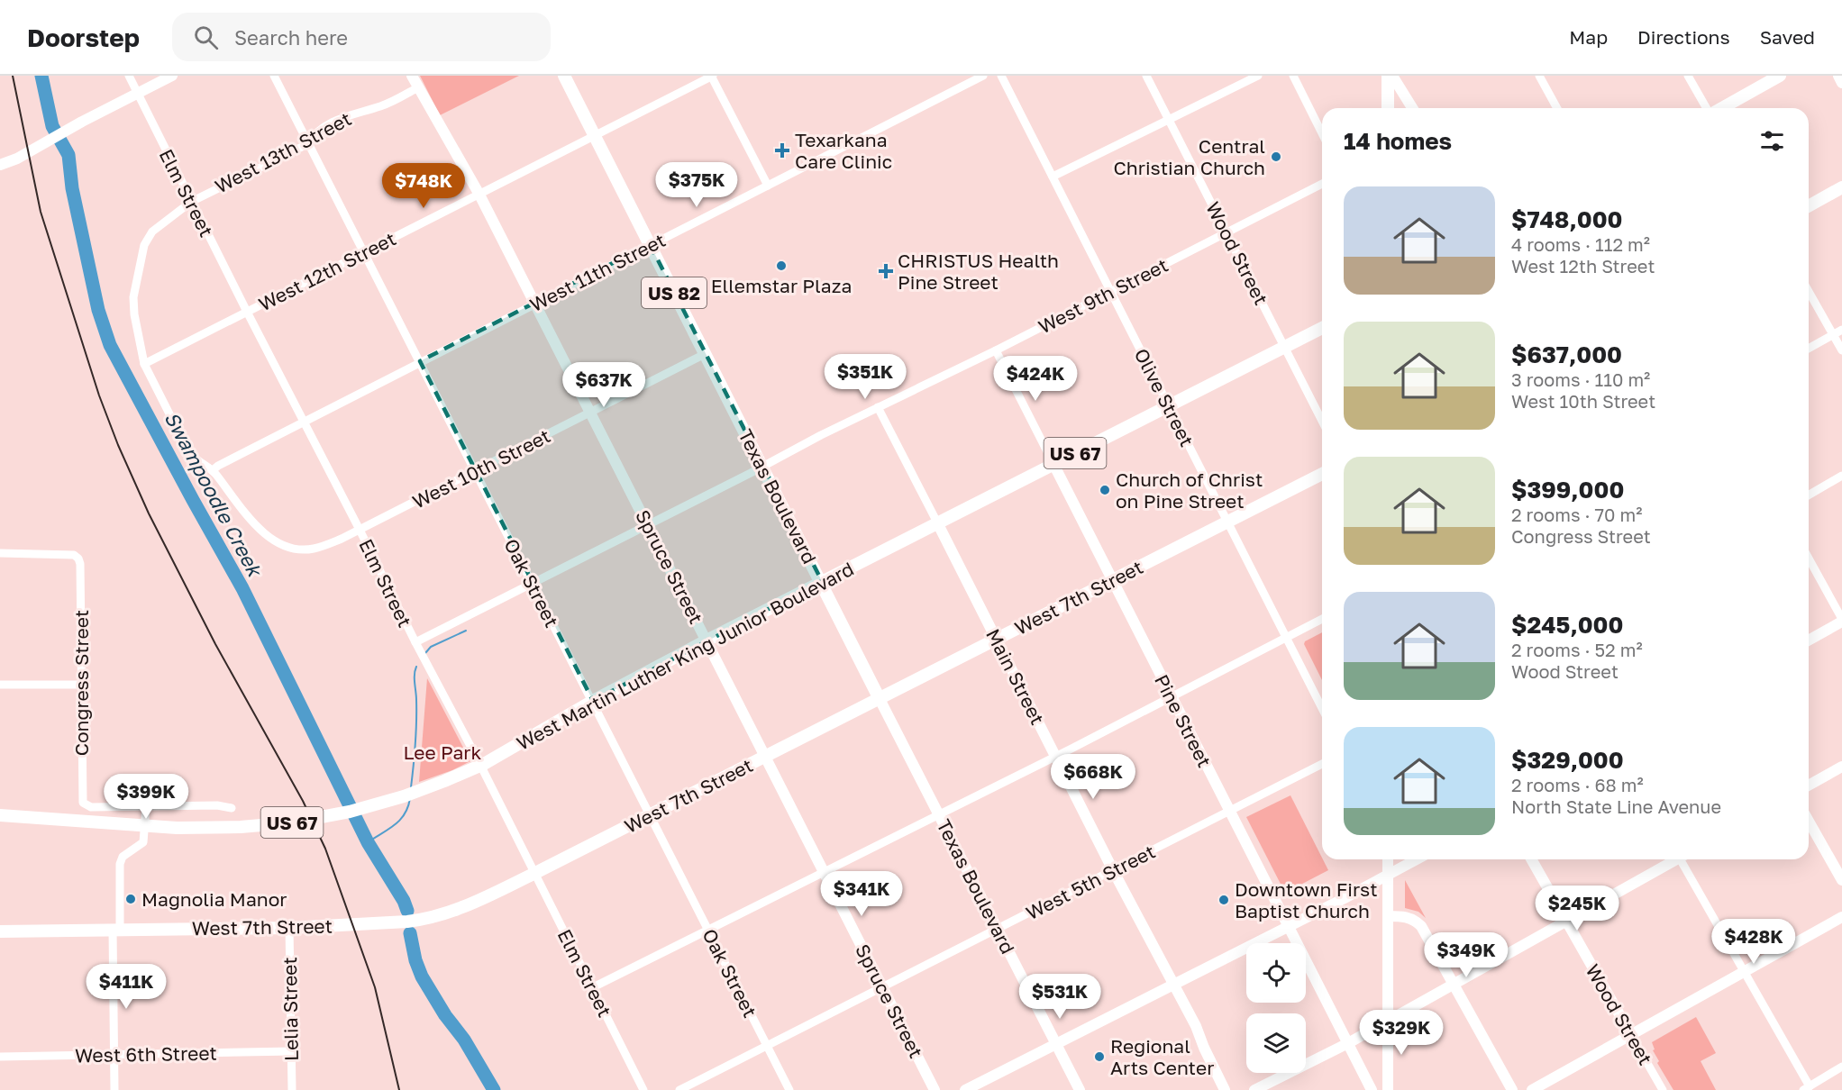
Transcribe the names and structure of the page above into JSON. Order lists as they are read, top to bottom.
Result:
{
  "streets": {
    "main road": [
      "US 82",
      "US 67",
      "Texas Boulevard",
      "West 7th Street",
      "West Martin Luther King Junior Boulevard"
    ],
    "street": [
      "West 13th Street",
      "Elm Street",
      "Wood Street",
      "West 12th Street",
      "West 11th Street",
      "West 9th Street",
      "Olive Street",
      "West 10th Street",
      "Spruce Street",
      "Oak Street",
      "Main Street",
      "Congress Street",
      "Pine Street",
      "West 5th Street",
      "Lelia Street",
      "West 6th Street"
    ]
  },
  "crossings": [
    ["West 13th Street", "Elm Street"],
    ["West 13th Street", "West 12th Street"],
    ["West 13th Street", "Spruce Street"],
    ["West 13th Street", "Oak Street"],
    ["Elm Street", "West 12th Street"],
    ["Elm Street", "West 11th Street"],
    ["Elm Street", "West 9th Street"],
    ["Elm Street", "West 10th Street"],
    ["Elm Street", "West 7th Street"],
    ["Wood Street", "West 9th Street"],
    ["Wood Street", "West Martin Luther King Junior Boulevard"],
    ["West 12th Street", "Texas Boulevard"],
    ["West 12th Street", "Spruce Street"],
    ["West 12th Street", "Oak Street"],
    ["West 11th Street", "West 10th Street"],
    ["West 11th Street", "Texas Boulevard"],
    ["West 11th Street", "Spruce Street"],
    ["West 11th Street", "Oak Street"],
    ["West 9th Street", "Olive Street"],
    ["West 9th Street", "Texas Boulevard"],
    ["West 9th Street", "Spruce Street"],
    ["West 9th Street", "Oak Street"],
    ["West 9th Street", "Main Street"],
    ["West 9th Street", "Pine Street"],
    ["Olive Street", "West 7th Street"],
    ["Olive Street", "West Martin Luther King Junior Boulevard"],
    ["West 10th Street", "Texas Boulevard"],
    ["West 10th Street", "Spruce Street"],
    ["West 10th Street", "Oak Street"],
    ["Texas Boulevard", "West 7th Street"],
    ["Texas Boulevard", "West Martin Luther King Junior Boulevard"],
    ["Texas Boulevard", "West 5th Street"],
    ["Spruce Street", "West 7th Street"],
    ["Spruce Street", "West Martin Luther King Junior Boulevard"],
    ["Spruce Street", "West 5th Street"],
    ["Oak Street", "West 7th Street"],
    ["Oak Street", "West Martin Luther King Junior Boulevard"],
    ["Oak Street", "West 5th Street"],
    ["West 7th Street", "Main Street"],
    ["West 7th Street", "Pine Street"],
    ["West 7th Street", "Lelia Street"],
    ["West Martin Luther King Junior Boulevard", "Main Street"],
    ["West Martin Luther King Junior Boulevard", "Pine Street"],
    ["Main Street", "West 5th Street"],
    ["Pine Street", "West 5th Street"],
    ["Lelia Street", "West 6th Street"]
  ],
  "water": ["Swampoodle Creek"],
  "parks": ["Lee Park"],
  "places": {
    "health": ["Texarkana Care Clinic", "CHRISTUS Health Pine Street"],
    "other": [
      "Central Christian Church",
      "Ellemstar Plaza",
      "Church of Christ on Pine Street",
      "Magnolia Manor",
      "Downtown First Baptist Church",
      "Regional Arts Center"
    ]
  },
  "page": {
    "header": "Doorstep",
    "search": "Search here",
    "nav": ["Map", "Directions", "Saved"],
    "heading": "14 homes",
    "price": [
      "$375K",
      "$748K",
      "$351K",
      "$424K",
      "$637K",
      "$668K",
      "$399K",
      "$341K",
      "$245K",
      "$428K",
      "$349K",
      "$411K",
      "$531K",
      "$329K"
    ],
    "list": [
      {
        "name": "$748,000",
        "note": "4 rooms · 112 m² · West 12th Street"
      },
      {
        "name": "$637,000",
        "note": "3 rooms · 110 m² · West 10th Street"
      },
      {
        "name": "$399,000",
        "note": "2 rooms · 70 m² · Congress Street"
      },
      {
        "name": "$245,000",
        "note": "2 rooms · 52 m² · Wood Street"
      },
      {
        "name": "$329,000",
        "note": "2 rooms · 68 m² · North State Line Avenue"
      }
    ]
  }
}
